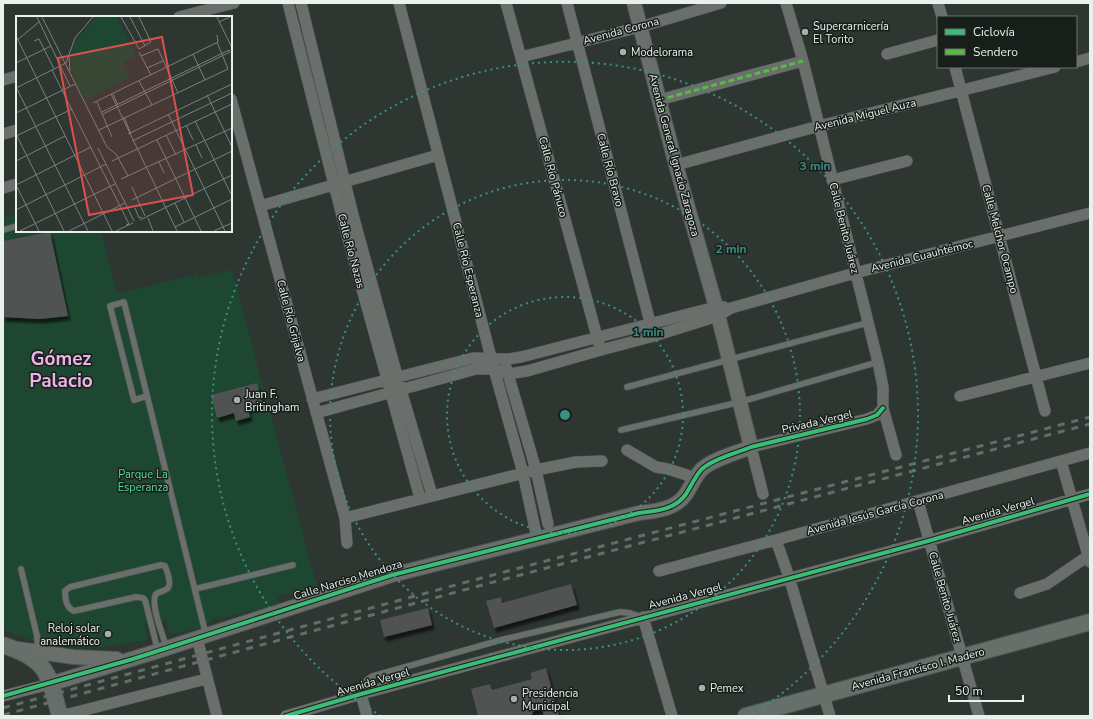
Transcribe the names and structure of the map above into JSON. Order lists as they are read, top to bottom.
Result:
{
  "streets": {
    "main road": ["Avenida Francisco I. Madero"],
    "street": [
      "Avenida Corona",
      "Avenida Miguel Auza",
      "Avenida General Ignacio Zaragoza",
      "Calle Río Bravo",
      "Calle Río Pánuco",
      "Calle Benito Juárez",
      "Calle Melchor Ocampo",
      "Calle Río Nazas",
      "Avenida Cuauhtémoc",
      "Calle Río Esperanza",
      "Calle Río Grijalva",
      "Privada Vergel",
      "Avenida Vergel",
      "Avenida Jesús García Corona",
      "Calle Narciso Mendoza"
    ]
  },
  "crossings": [
    ["Avenida Corona", "Avenida General Ignacio Zaragoza"],
    ["Avenida Corona", "Calle Río Bravo"],
    ["Avenida Corona", "Calle Río Pánuco"],
    ["Avenida Miguel Auza", "Avenida General Ignacio Zaragoza"],
    ["Avenida Miguel Auza", "Calle Benito Juárez"],
    ["Avenida Miguel Auza", "Calle Melchor Ocampo"],
    ["Avenida General Ignacio Zaragoza", "Avenida Cuauhtémoc"],
    ["Avenida General Ignacio Zaragoza", "Privada Vergel"],
    ["Avenida General Ignacio Zaragoza", "Calle Narciso Mendoza"],
    ["Calle Río Bravo", "Avenida Cuauhtémoc"],
    ["Calle Río Pánuco", "Avenida Cuauhtémoc"],
    ["Calle Benito Juárez", "Avenida Cuauhtémoc"],
    ["Calle Benito Juárez", "Privada Vergel"],
    ["Calle Benito Juárez", "Avenida Vergel"],
    ["Calle Benito Juárez", "Avenida Jesús García Corona"],
    ["Calle Benito Juárez", "Avenida Francisco I. Madero"],
    ["Calle Melchor Ocampo", "Avenida Cuauhtémoc"],
    ["Calle Río Nazas", "Avenida Cuauhtémoc"],
    ["Avenida Cuauhtémoc", "Calle Río Esperanza"],
    ["Avenida Cuauhtémoc", "Calle Río Grijalva"],
    ["Calle Río Esperanza", "Calle Narciso Mendoza"],
    ["Privada Vergel", "Calle Narciso Mendoza"]
  ],
  "districts": ["Gómez Palacio"],
  "parks": ["Parque La Esperanza"],
  "places": [
    "Supercarnicería El Torito",
    "Modelorama",
    "Juan F. Britingham",
    "Reloj solar analemático",
    "Pemex",
    "Presidencia Municipal"
  ],
  "legend": ["Ciclovía", "Sendero"],
  "scale_bar": "50 m",
  "rings": ["3 min", "2 min", "1 min"]
}
